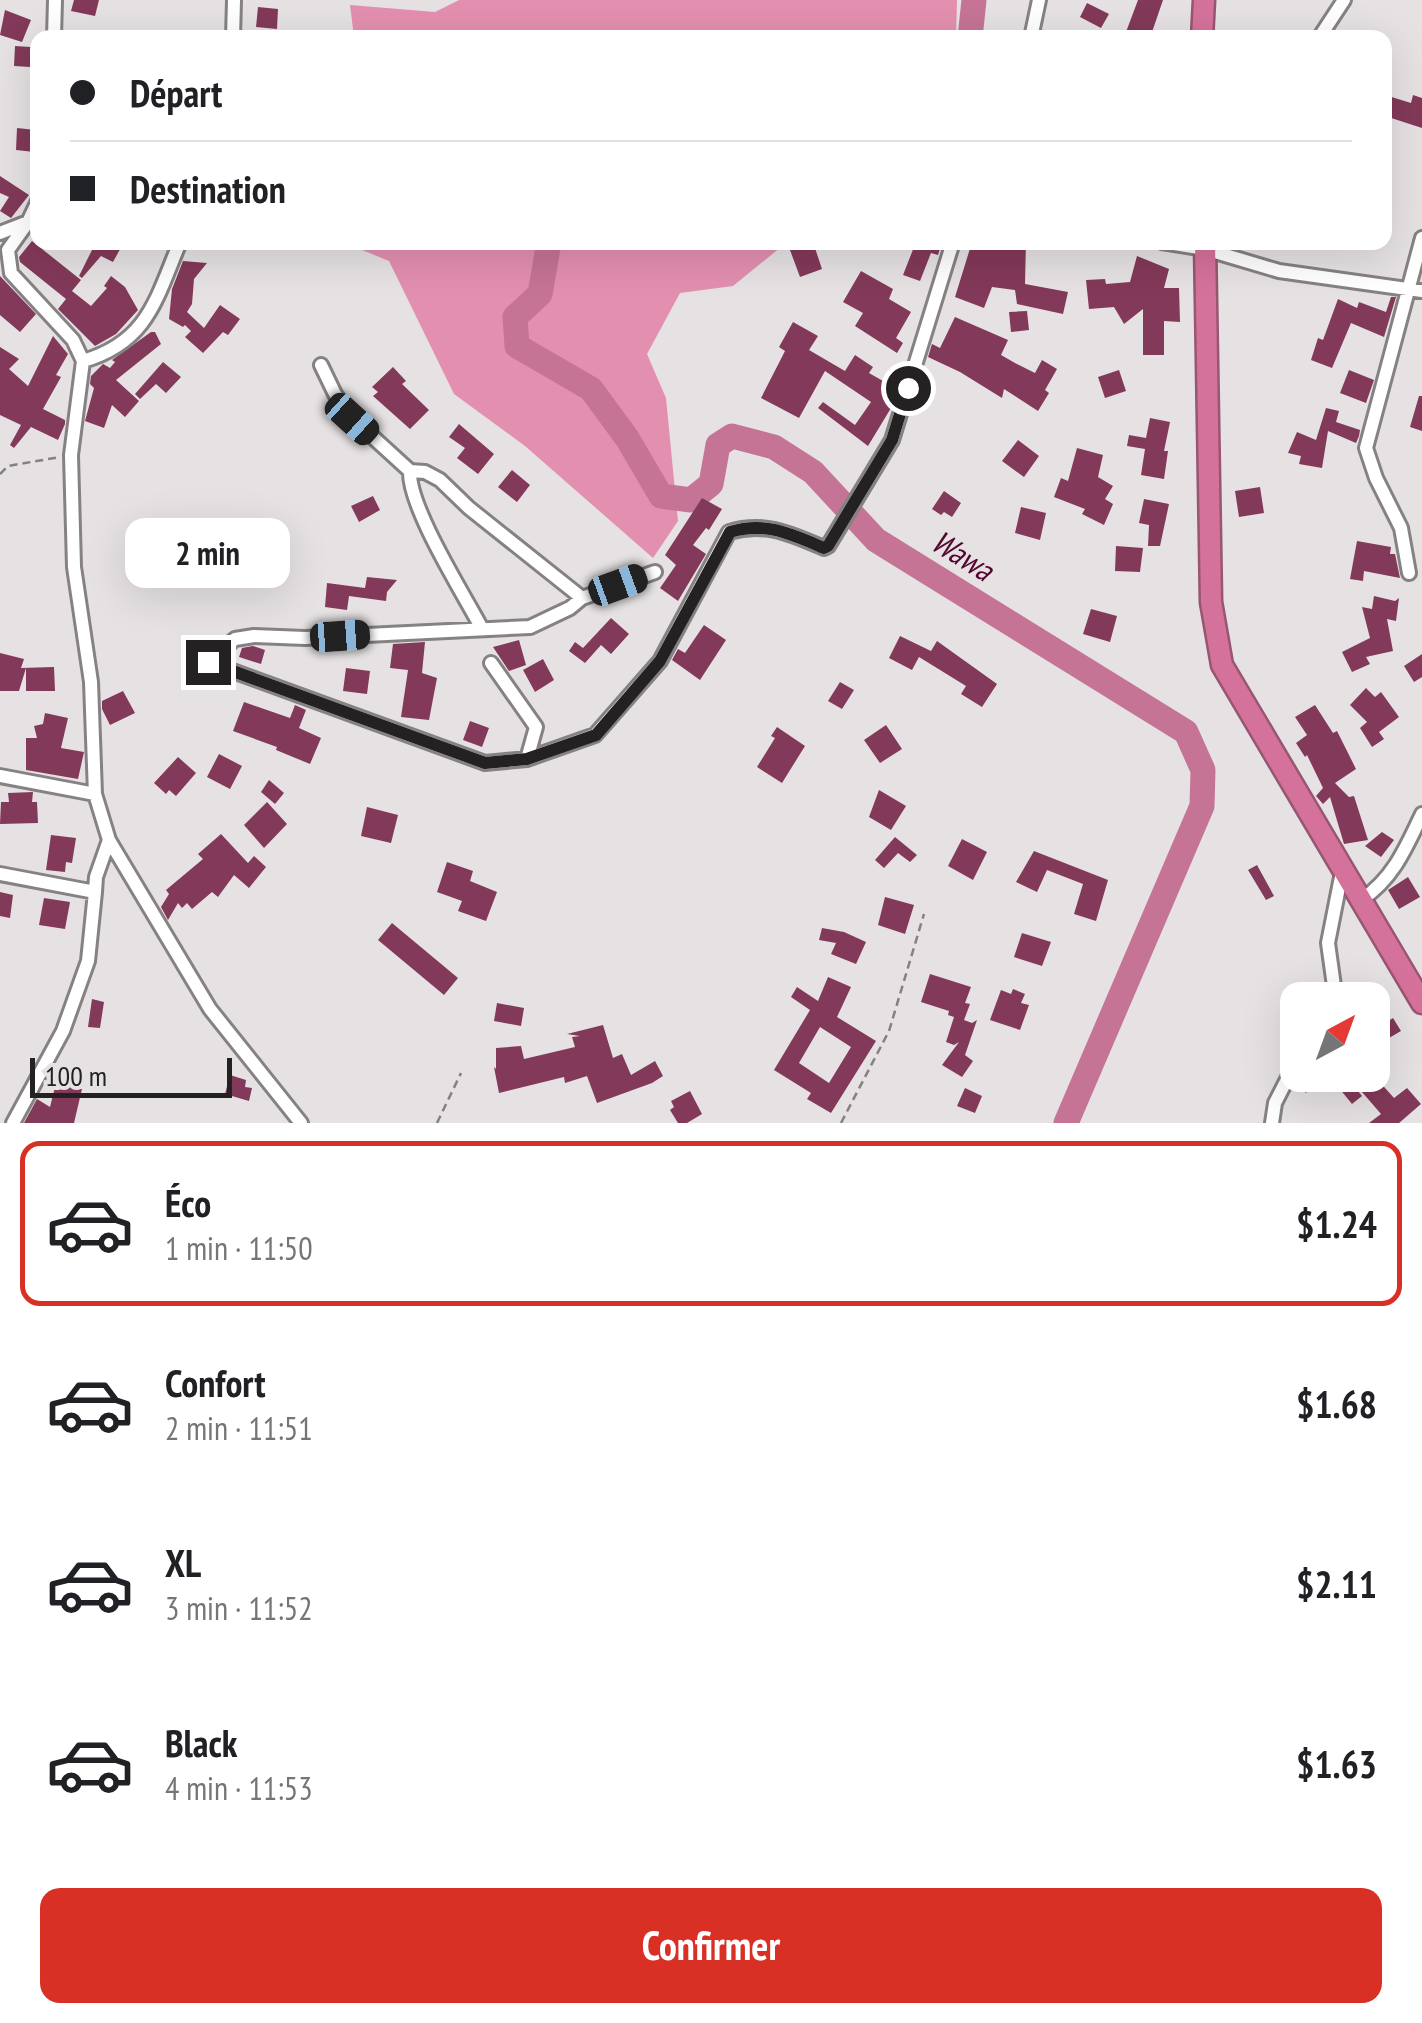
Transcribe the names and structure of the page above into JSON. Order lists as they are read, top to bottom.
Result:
{
  "water": ["Wawa"],
  "scale_bar": "100 m",
  "north": "top right",
  "page": {
    "banner": ["Départ", "Destination"],
    "bubble": "2 min",
    "scale": "100 m",
    "list": [
      {
        "name": "Éco",
        "note": "1 min · 11:50",
        "value": "$1.24"
      },
      {
        "name": "Confort",
        "note": "2 min · 11:51",
        "value": "$1.68"
      },
      {
        "name": "XL",
        "note": "3 min · 11:52",
        "value": "$2.11"
      },
      {
        "name": "Black",
        "note": "4 min · 11:53",
        "value": "$1.63"
      }
    ],
    "buttons": "Confirmer"
  }
}
